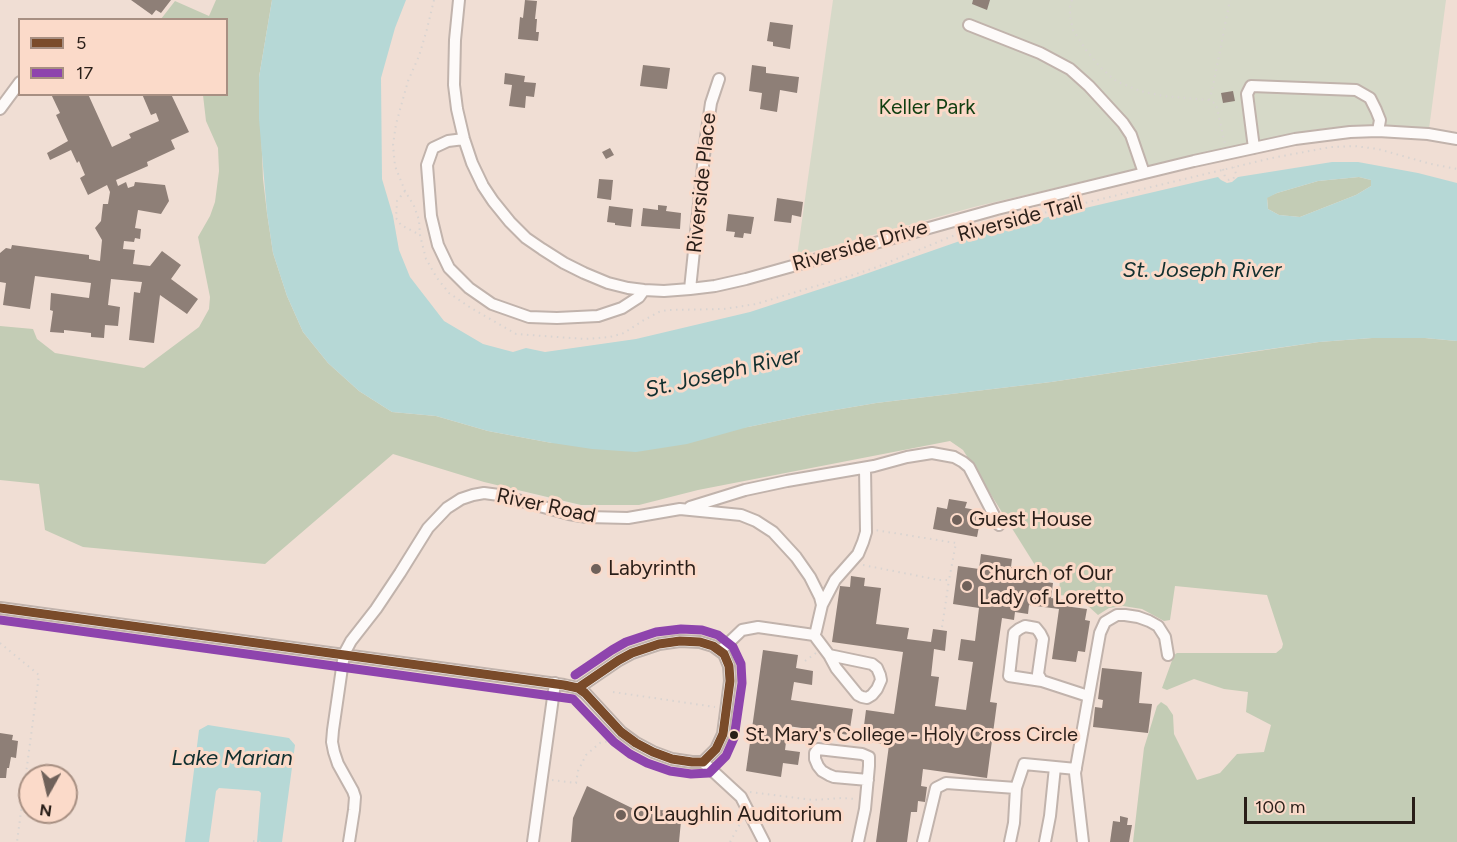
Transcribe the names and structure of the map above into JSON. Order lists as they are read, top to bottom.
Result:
{
  "streets": {
    "street": ["Riverside Place", "Riverside Drive", "River Road"],
    "path": ["Riverside Trail"]
  },
  "crossings": [
    ["Riverside Place", "Riverside Drive"]
  ],
  "water": ["St. Joseph River", "Lake Marian"],
  "parks": ["Keller Park"],
  "places": [
    "Guest House",
    "Labyrinth",
    "Church of Our Lady of Loretto",
    "St. Mary's College - Holy Cross Circle",
    "O'Laughlin Auditorium"
  ],
  "lines": ["transit line 5", "transit line 17"],
  "legend": ["5", "17"],
  "scale_bar": "100 m",
  "north": "bottom"
}
